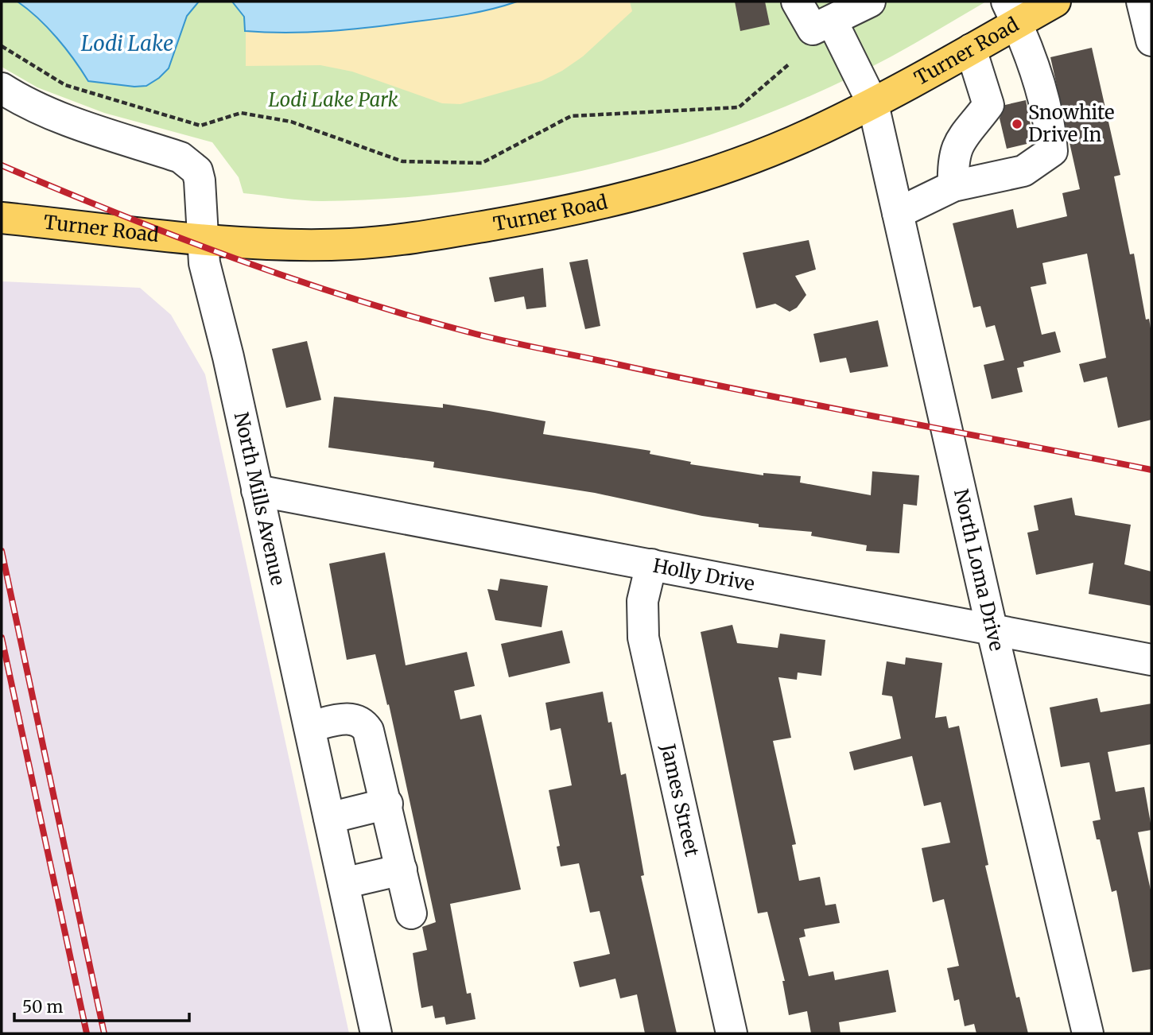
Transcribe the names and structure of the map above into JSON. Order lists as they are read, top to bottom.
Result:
{
  "streets": {
    "main road": ["Turner Road"],
    "street": [
      "North Mills Avenue",
      "North Loma Drive",
      "Holly Drive",
      "James Street"
    ]
  },
  "crossings": [
    ["Turner Road", "North Mills Avenue"],
    ["Turner Road", "North Loma Drive"],
    ["North Mills Avenue", "Holly Drive"],
    ["North Loma Drive", "Holly Drive"],
    ["Holly Drive", "James Street"]
  ],
  "water": ["Lodi Lake"],
  "parks": ["Lodi Lake Park"],
  "places": ["Snowhite Drive In"],
  "scale_bar": "50 m"
}
